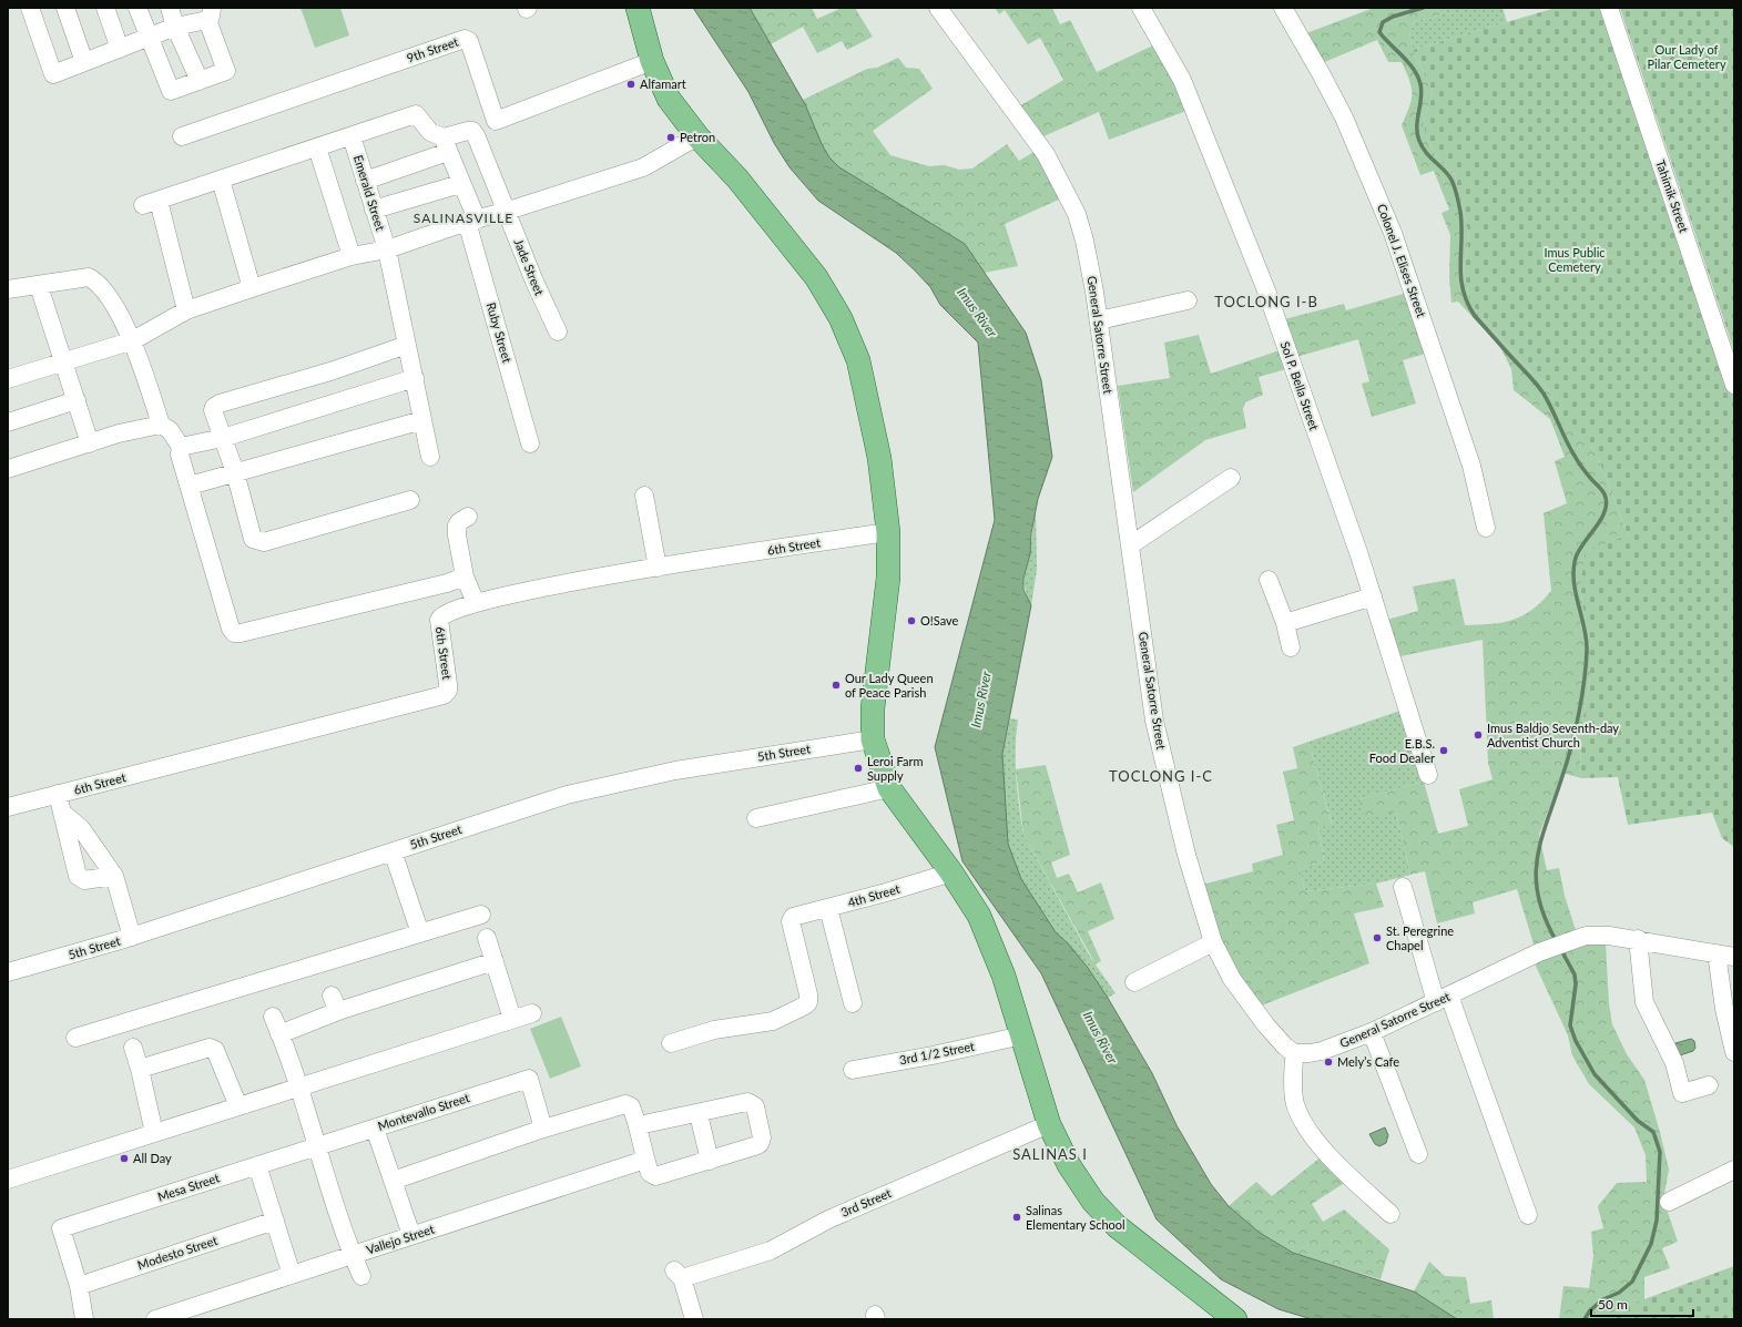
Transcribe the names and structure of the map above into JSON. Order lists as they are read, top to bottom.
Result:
{
  "streets": {
    "street": [
      "9th Street",
      "Emerald Street",
      "Tahimik Street",
      "Colonel J. Elises Street",
      "Jade Street",
      "Ruby Street",
      "General Satorre Street",
      "Sol P. Bella Street",
      "6th Street",
      "5th Street",
      "4th Street",
      "3rd 1/2 Street",
      "Montevallo Street",
      "Mesa Street",
      "3rd Street",
      "Vallejo Street",
      "Modesto Street"
    ]
  },
  "crossings": [
    ["Jade Street", "Ruby Street"],
    ["Montevallo Street", "Mesa Street"],
    ["Mesa Street", "Modesto Street"]
  ],
  "districts": [
    "SALINASVILLE",
    "TOCLONG I-B",
    "TOCLONG I-C",
    "SALINAS I"
  ],
  "water": ["Imus River"],
  "parks": ["Our Lady of Pilar Cemetery", "Imus Public Cemetery"],
  "places": [
    "Alfamart",
    "Petron",
    "O!Save",
    "Our Lady Queen of Peace Parish",
    "Imus Baldjo Seventh-day Adventist Church",
    "E.B.S. Food Dealer",
    "Leroi Farm Supply",
    "St. Peregrine Chapel",
    "Mely’s Cafe",
    "All Day",
    "Salinas Elementary School"
  ],
  "scale_bar": "50 m"
}
